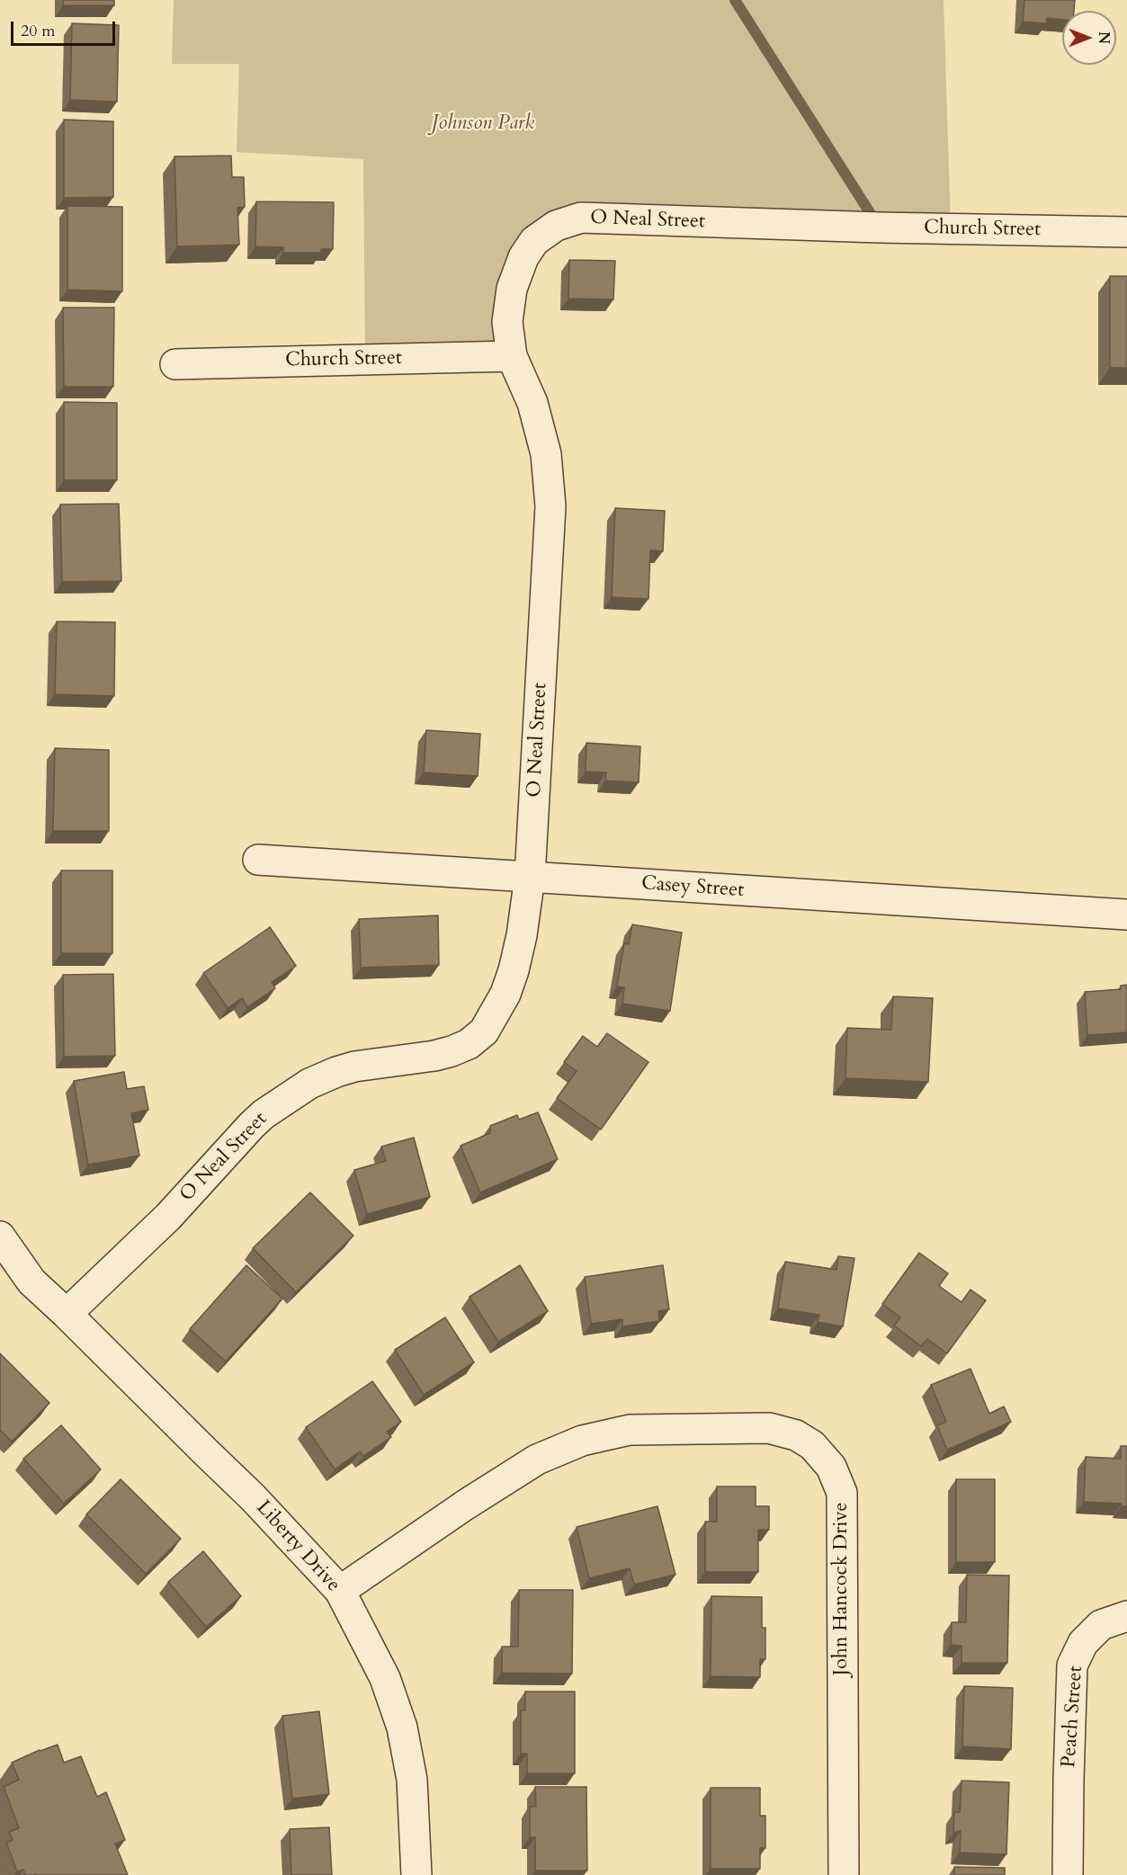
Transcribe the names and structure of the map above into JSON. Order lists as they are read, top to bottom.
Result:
{
  "streets": {
    "street": [
      "O Neal Street",
      "Church Street",
      "Casey Street",
      "Liberty Drive",
      "John Hancock Drive",
      "Peach Street"
    ]
  },
  "crossings": [
    ["O Neal Street", "Church Street"],
    ["O Neal Street", "Casey Street"],
    ["O Neal Street", "Liberty Drive"],
    ["Liberty Drive", "John Hancock Drive"]
  ],
  "parks": ["Johnson Park"],
  "scale_bar": "20 m",
  "north": "right"
}
